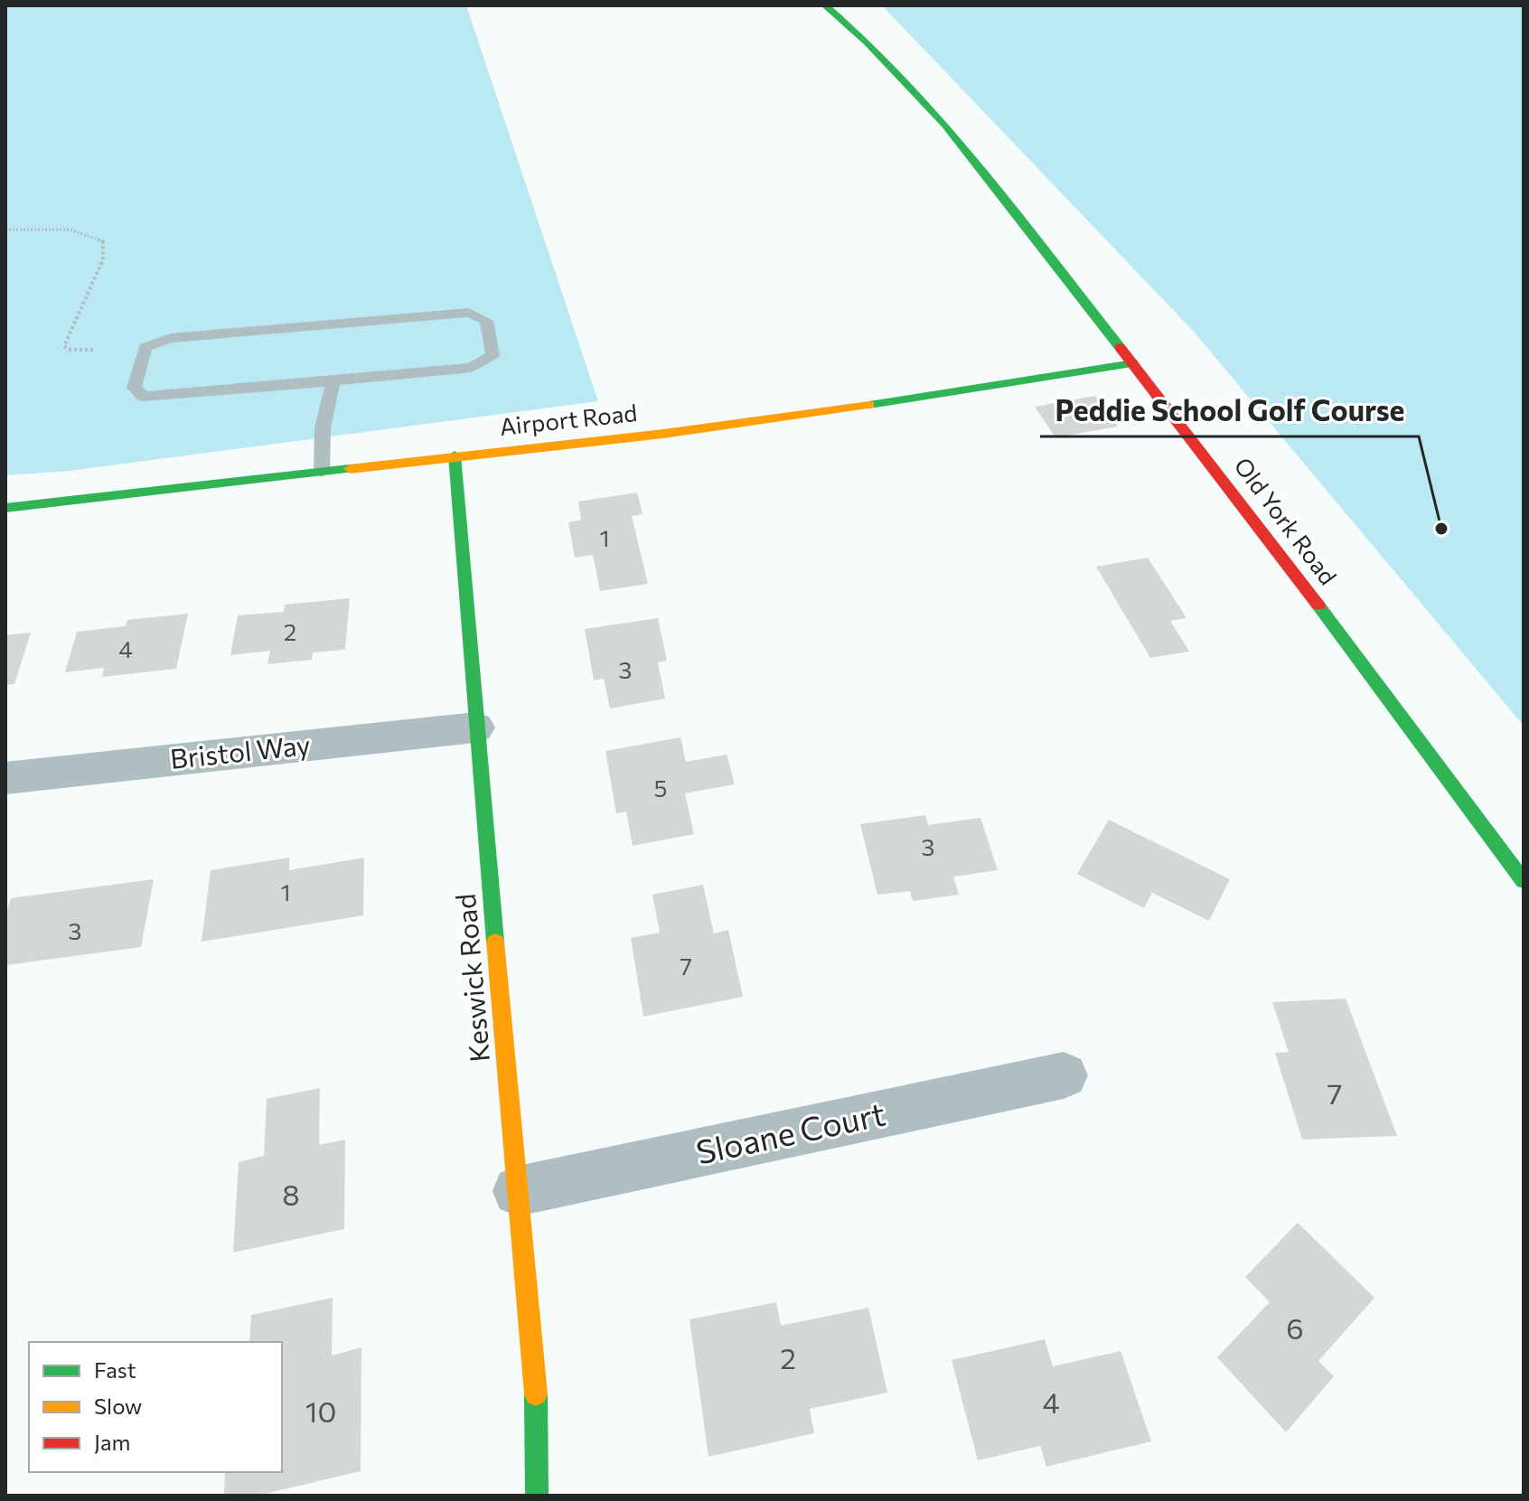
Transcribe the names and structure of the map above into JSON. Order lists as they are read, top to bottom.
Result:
{
  "streets": {
    "street": [
      "Airport Road",
      "Old York Road",
      "Bristol Way",
      "Keswick Road",
      "Sloane Court"
    ]
  },
  "crossings": [
    ["Airport Road", "Old York Road"],
    ["Airport Road", "Keswick Road"],
    ["Bristol Way", "Keswick Road"],
    ["Keswick Road", "Sloane Court"]
  ],
  "places": ["Peddie School Golf Course"],
  "house_numbers": [
    "1",
    "2",
    "4",
    "3",
    "5",
    "3",
    "1",
    "3",
    "7",
    "7",
    "8",
    "6",
    "2",
    "4",
    "10"
  ],
  "legend": ["Fast", "Slow", "Jam"]
}
